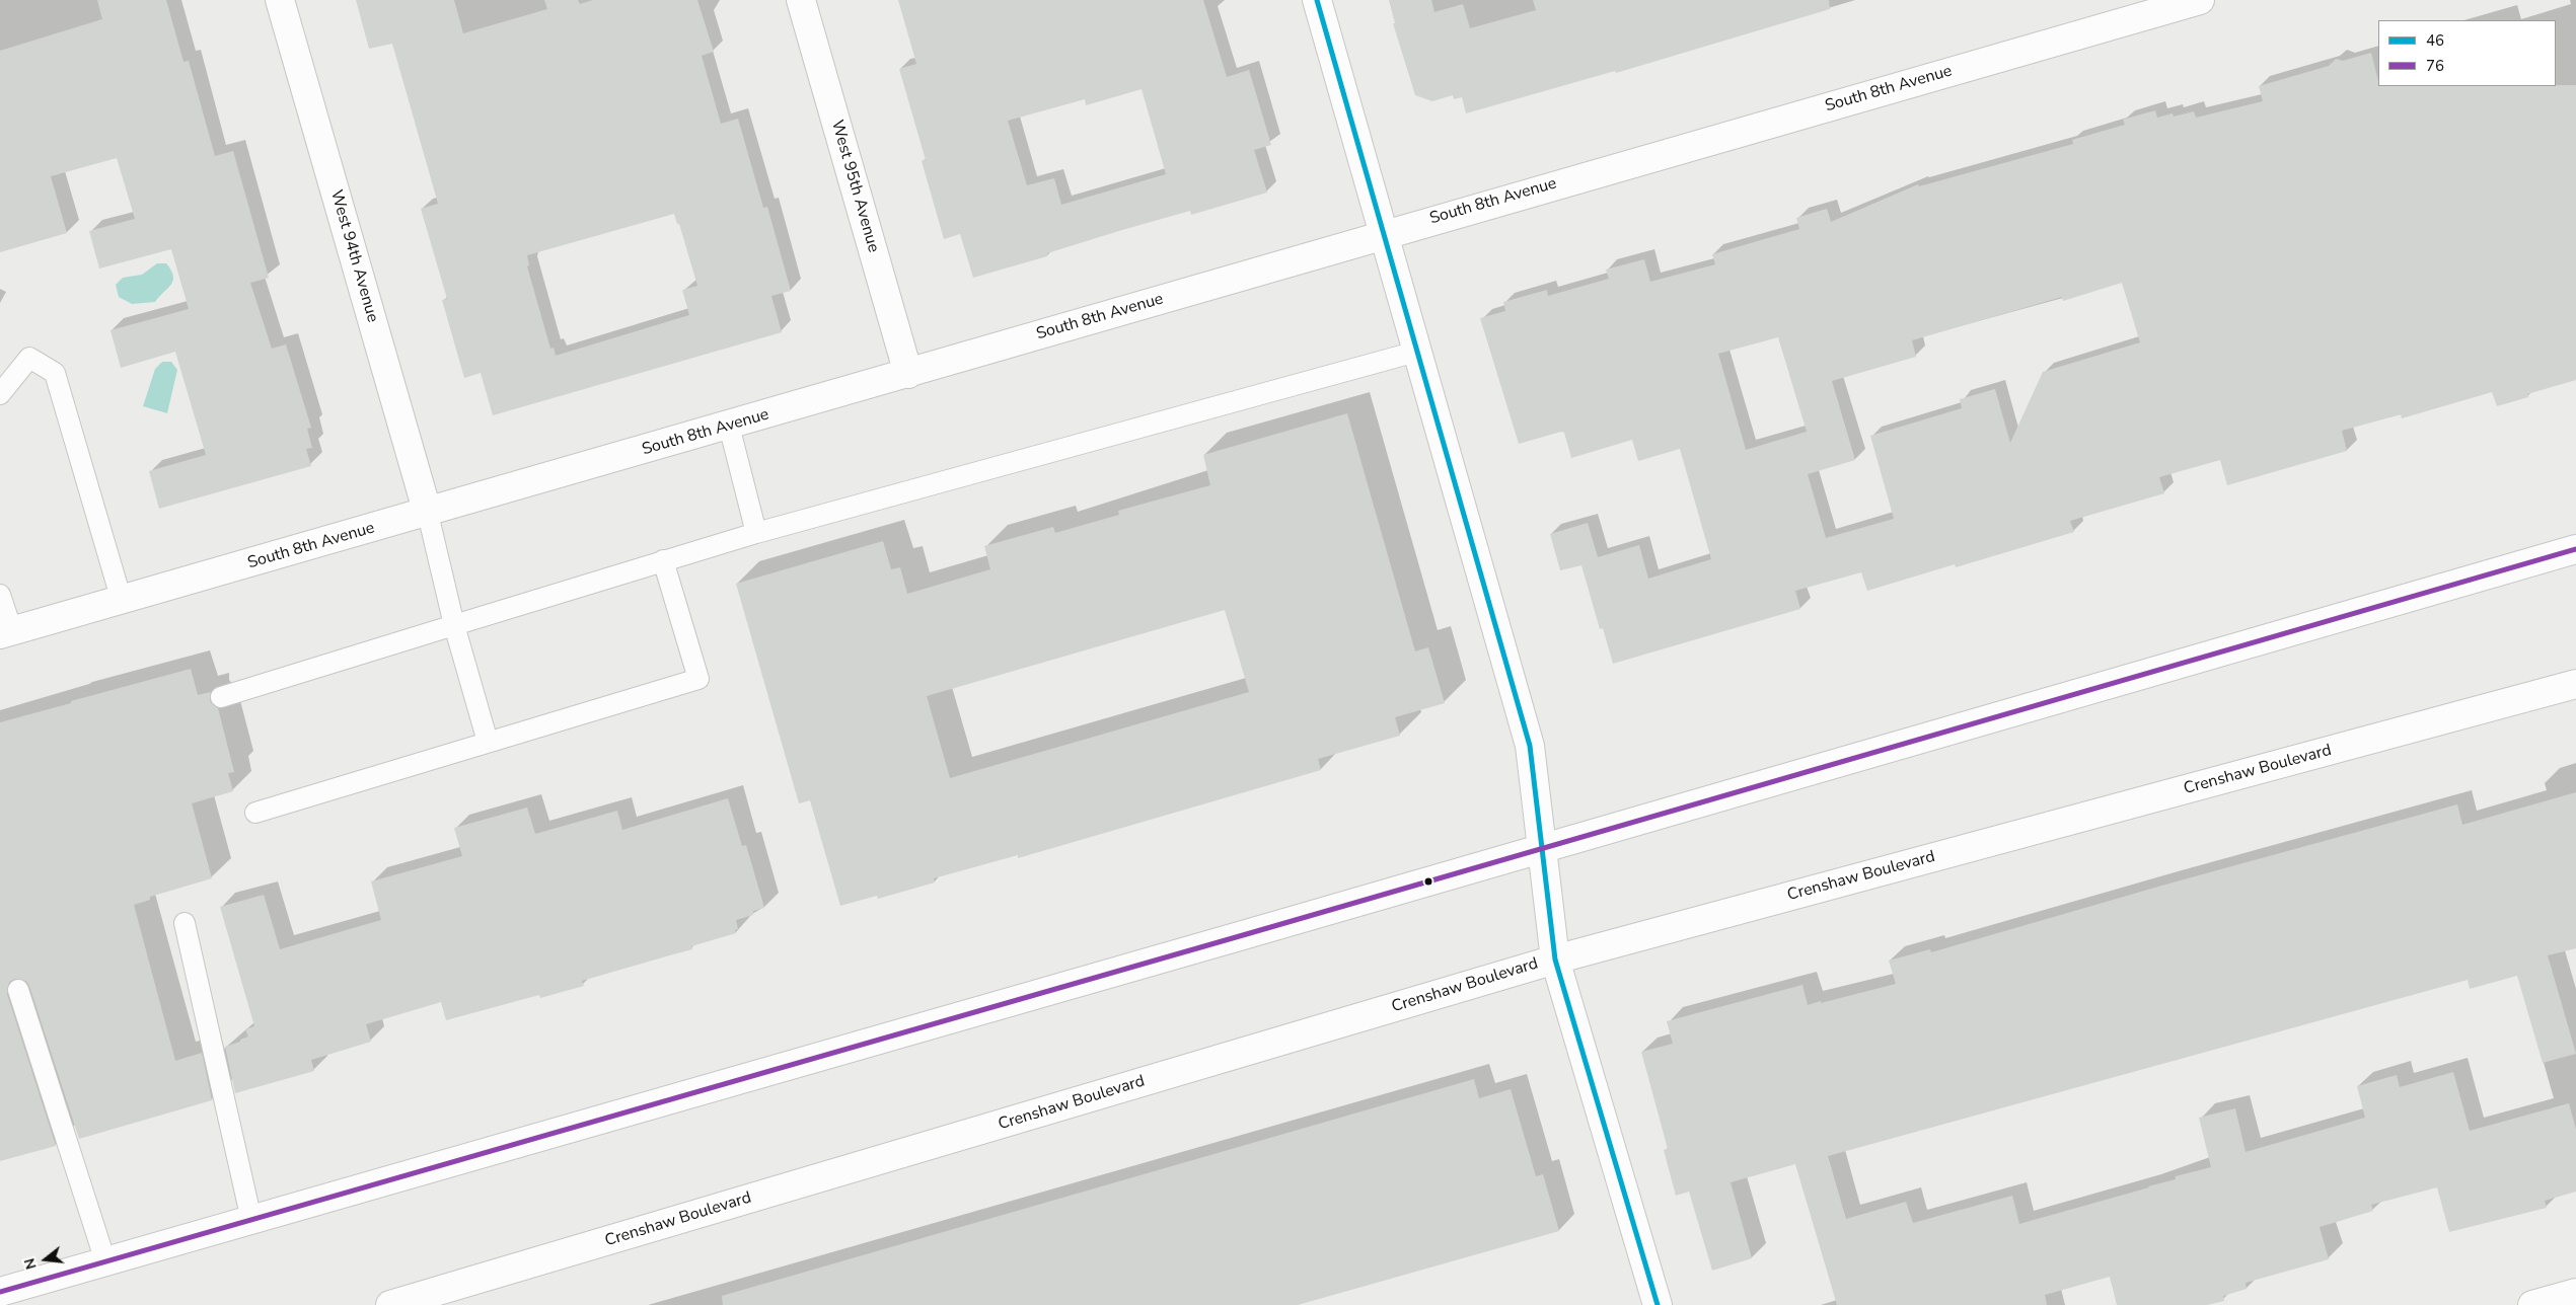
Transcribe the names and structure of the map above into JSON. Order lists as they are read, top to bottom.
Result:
{
  "streets": {
    "street": [
      "South 8th Avenue",
      "West 95th Avenue",
      "West 94th Avenue",
      "Crenshaw Boulevard"
    ]
  },
  "crossings": [
    ["South 8th Avenue", "West 95th Avenue"],
    ["South 8th Avenue", "West 94th Avenue"]
  ],
  "lines": ["transit line 46", "transit line 76"],
  "legend": ["46", "76"],
  "north": "left"
}
